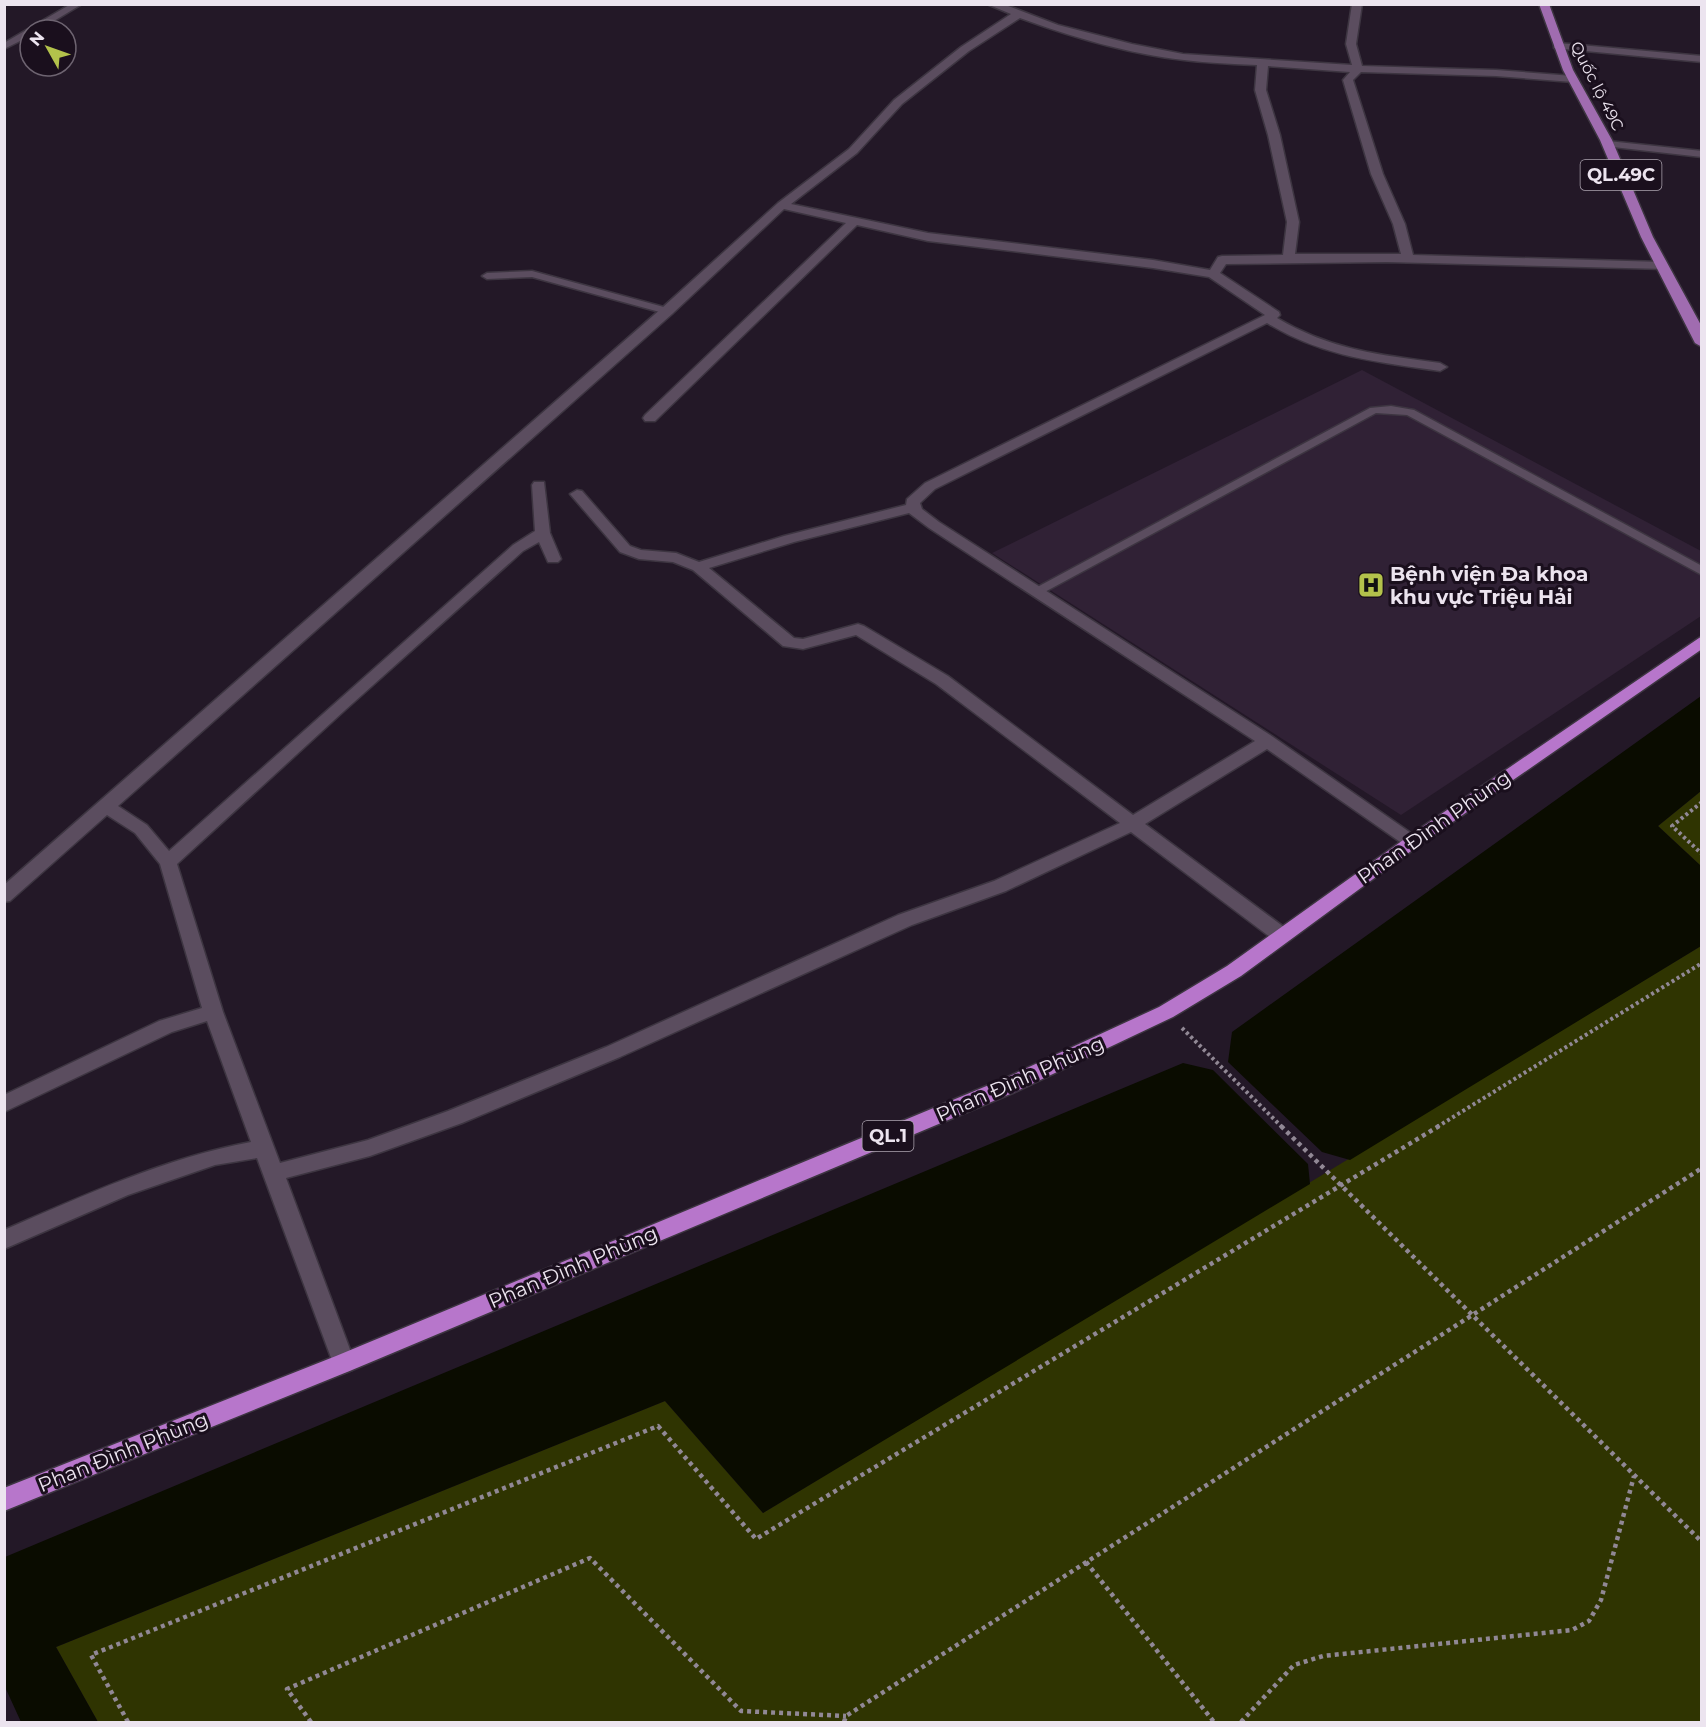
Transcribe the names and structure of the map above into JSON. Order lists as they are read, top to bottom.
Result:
{
  "streets": {
    "highway": ["Phan Đình Phùng", "QL.1"],
    "main road": ["Quốc lộ 49C", "QL.49C"]
  },
  "places": {
    "hospital": ["Bệnh viện Đa khoa khu vực Triệu Hải"]
  },
  "north": "top left"
}
